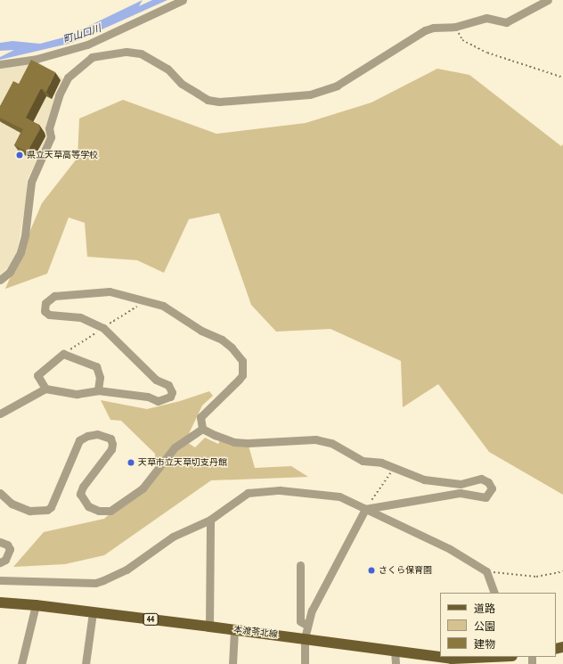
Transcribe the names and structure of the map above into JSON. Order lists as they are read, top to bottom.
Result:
{
  "streets": {
    "main road": ["44", "本渡苓北線"]
  },
  "water": ["町山口川"],
  "places": ["県立天草高等学校", "天草市立天草切支丹館", "さくら保育園"],
  "legend": ["道路", "公園", "建物"]
}
